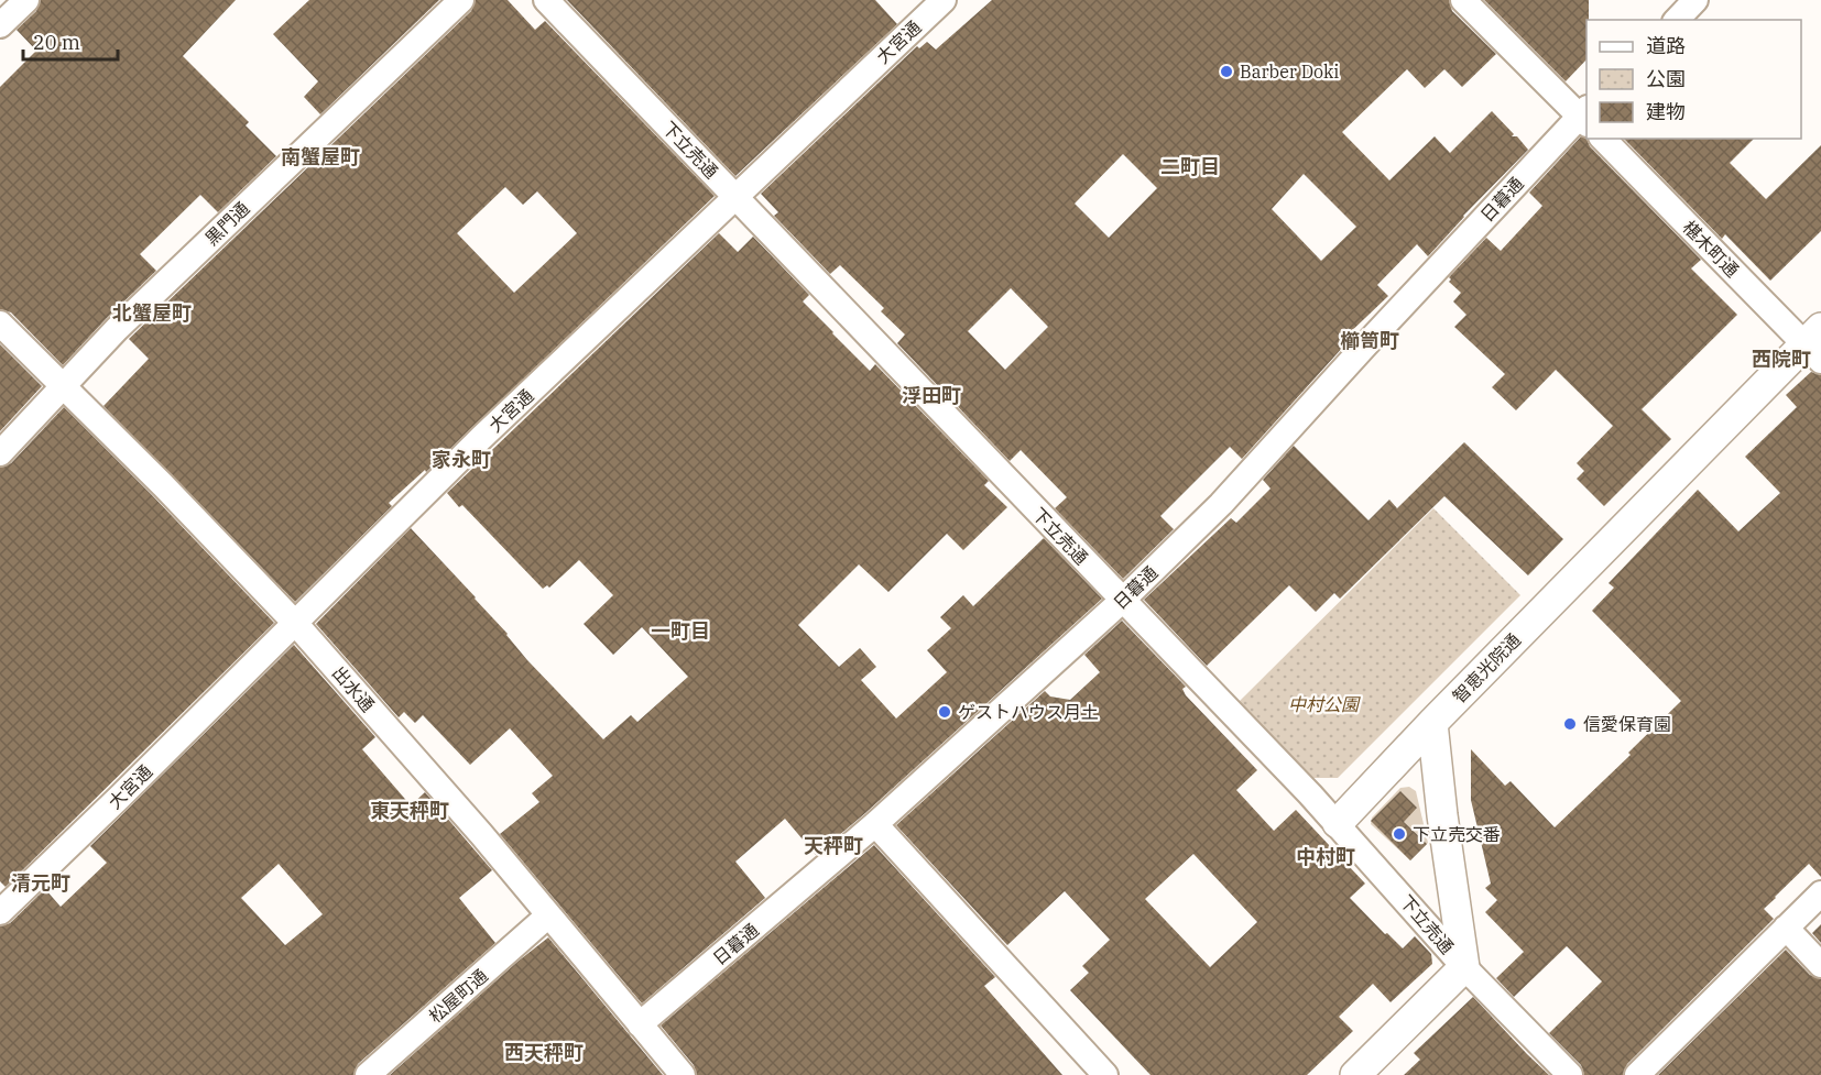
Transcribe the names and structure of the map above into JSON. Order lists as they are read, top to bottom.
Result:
{
  "streets": {
    "street": [
      "大宮通",
      "下立売通",
      "日暮通",
      "黒門通",
      "椹木町通",
      "智恵光院通",
      "出水通",
      "松屋町通"
    ]
  },
  "crossings": [
    ["大宮通", "下立売通"],
    ["大宮通", "出水通"],
    ["下立売通", "日暮通"],
    ["下立売通", "智恵光院通"],
    ["日暮通", "出水通"],
    ["黒門通", "出水通"],
    ["椹木町通", "智恵光院通"],
    ["出水通", "松屋町通"]
  ],
  "districts": [
    "南蟹屋町",
    "二町目",
    "北蟹屋町",
    "櫛笥町",
    "西院町",
    "浮田町",
    "家永町",
    "一町目",
    "東天秤町",
    "天秤町",
    "中村町",
    "清元町",
    "西天秤町"
  ],
  "parks": ["中村公園"],
  "places": [
    "Barber Doki",
    "ゲストハウス月土",
    "信愛保育園",
    "下立売交番"
  ],
  "legend": ["道路", "公園", "建物"],
  "scale_bar": "20 m"
}
